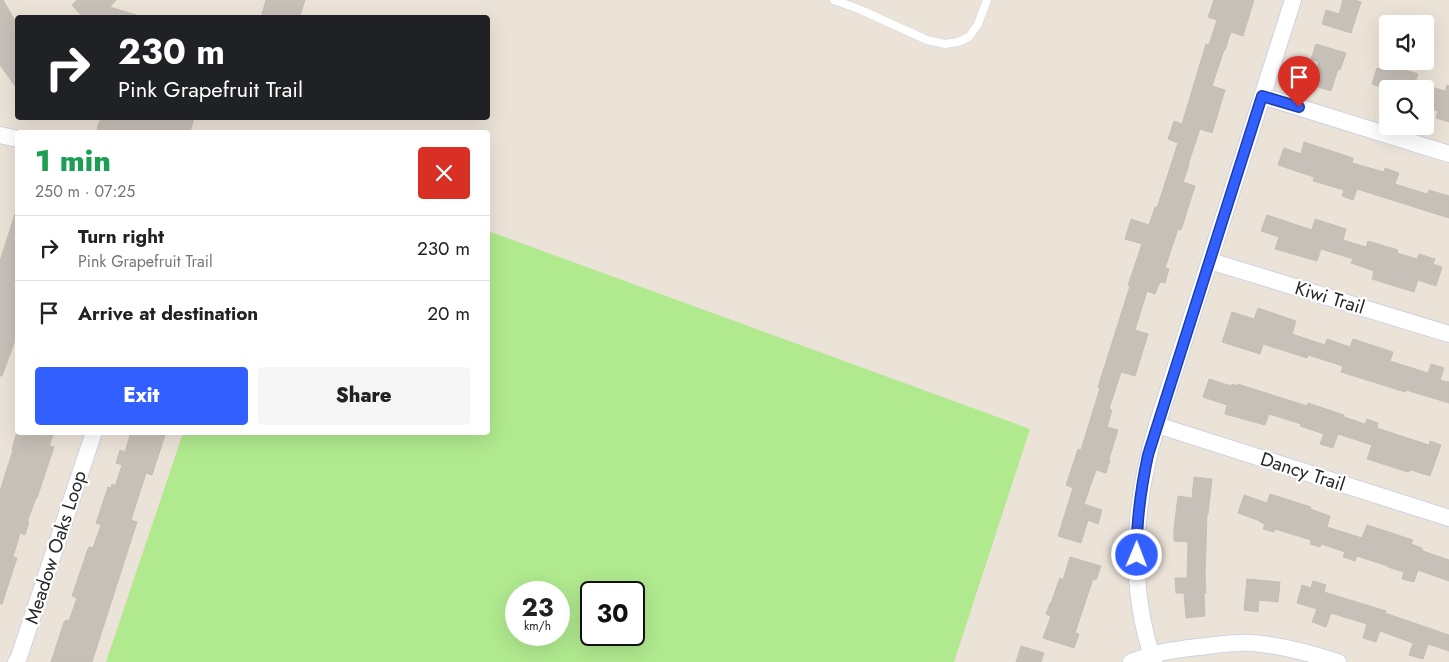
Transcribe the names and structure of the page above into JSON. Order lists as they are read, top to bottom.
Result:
{
  "streets": {
    "street": ["Kiwi Trail", "Dancy Trail", "Meadow Oaks Loop"]
  },
  "page": {
    "turn": ["230 m", "Pink Grapefruit Trail"],
    "heading": ["1 min", "250 m · 07:25"],
    "list": [
      {
        "name": "Turn right",
        "note": "Pink Grapefruit Trail",
        "value": "230 m"
      },
      {
        "name": "Arrive at destination",
        "value": "20 m"
      }
    ],
    "buttons": ["Exit", "Share"],
    "speed": "23 km/h",
    "limit": "30"
  }
}
